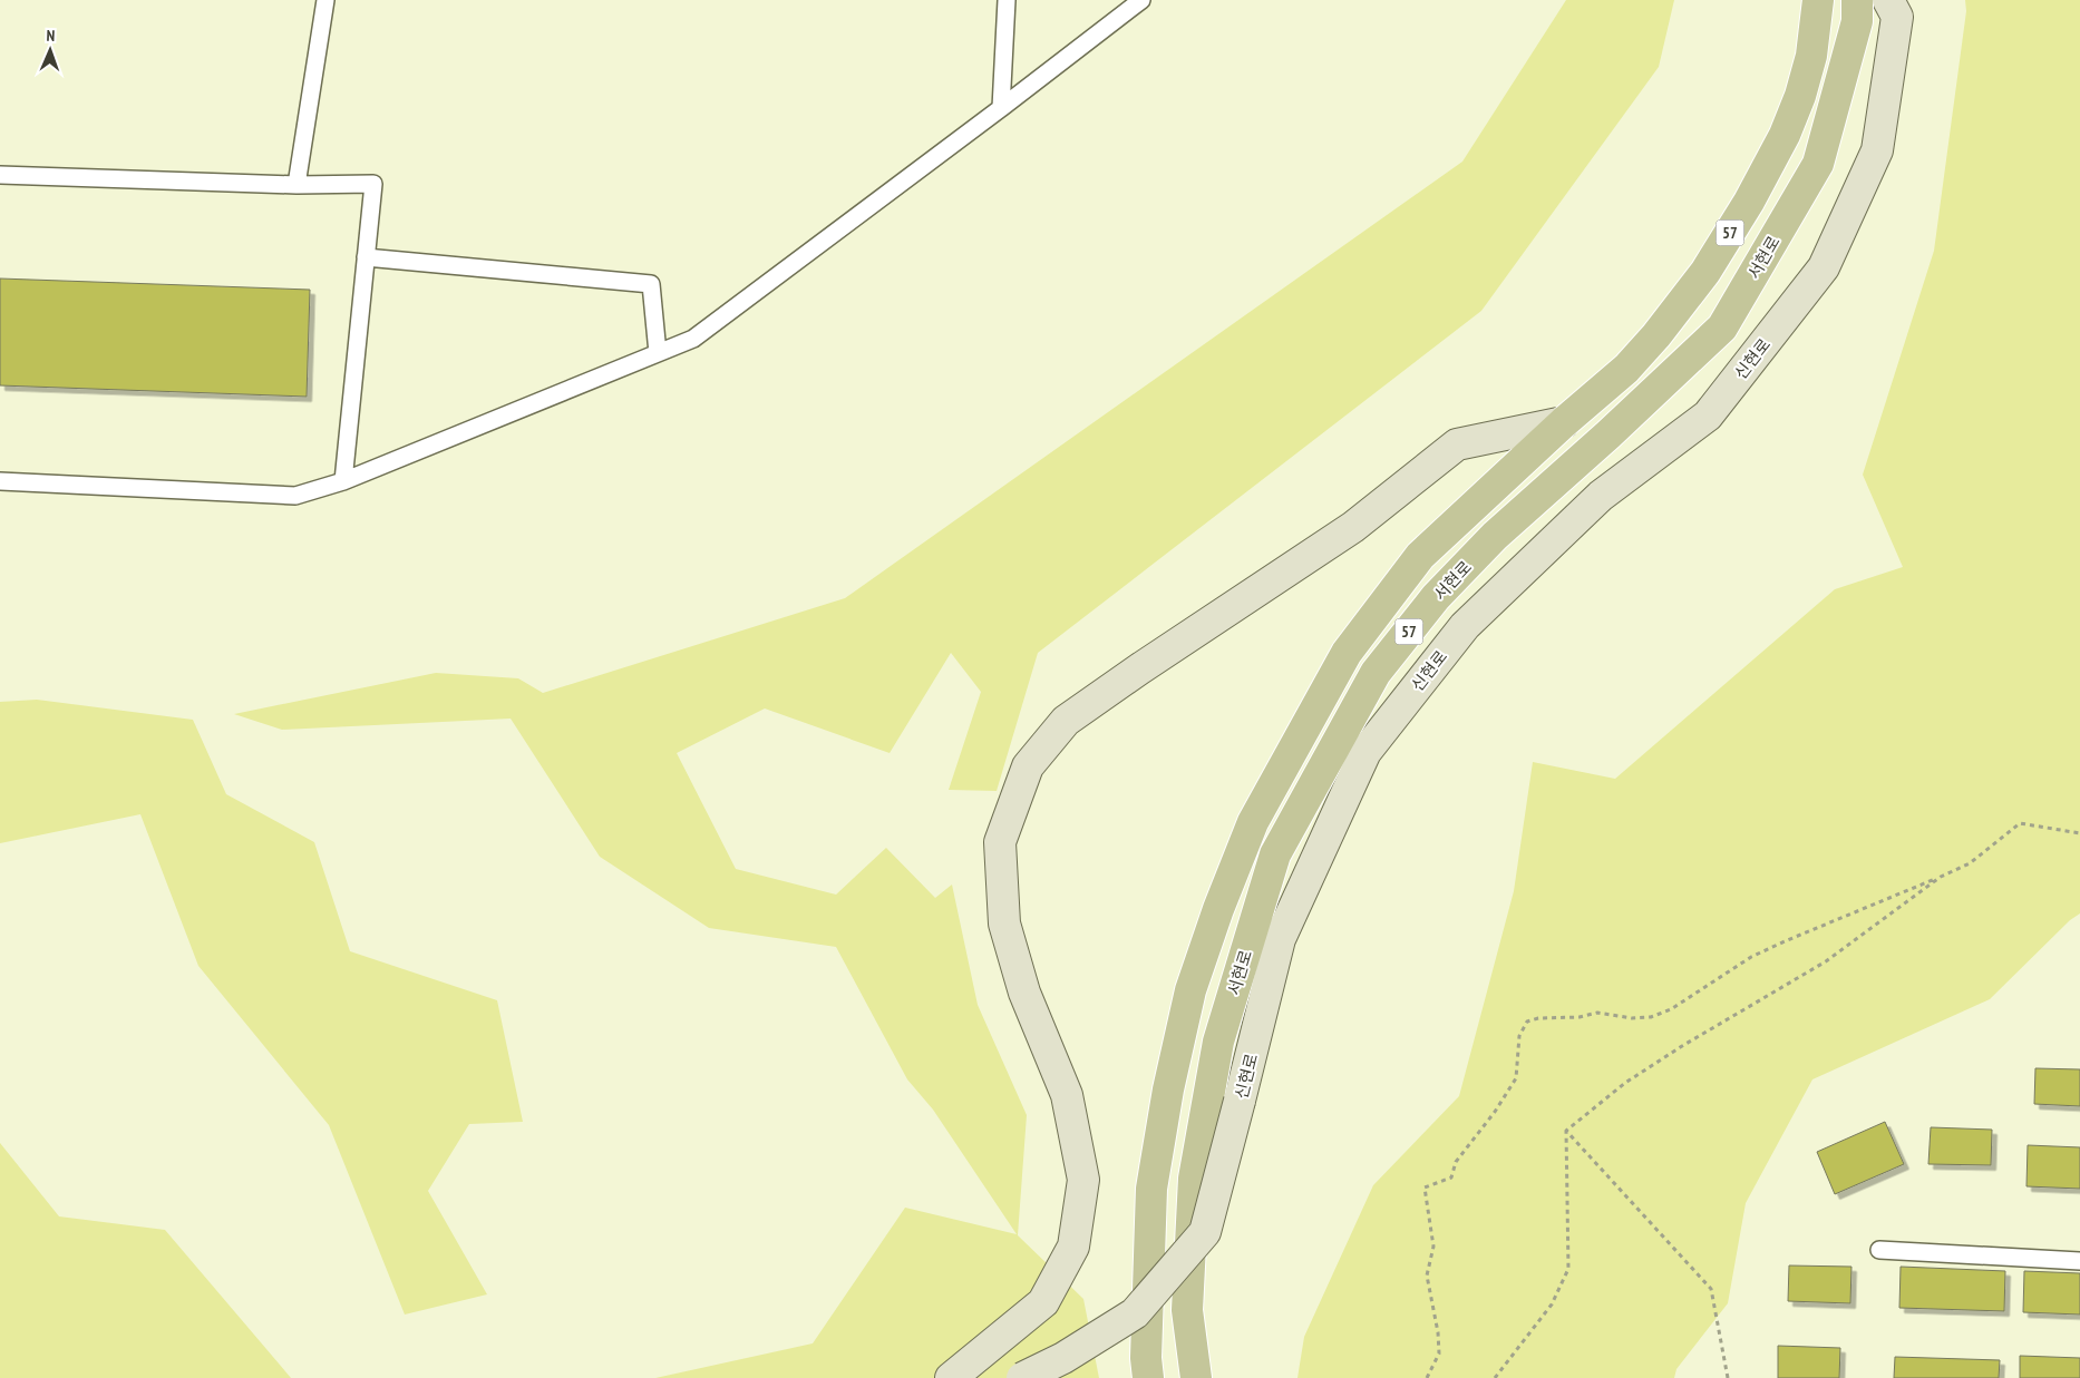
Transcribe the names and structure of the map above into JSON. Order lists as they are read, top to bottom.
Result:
{
  "streets": {
    "main road": ["57", "서현로", "신현로"]
  },
  "north": "top"
}
